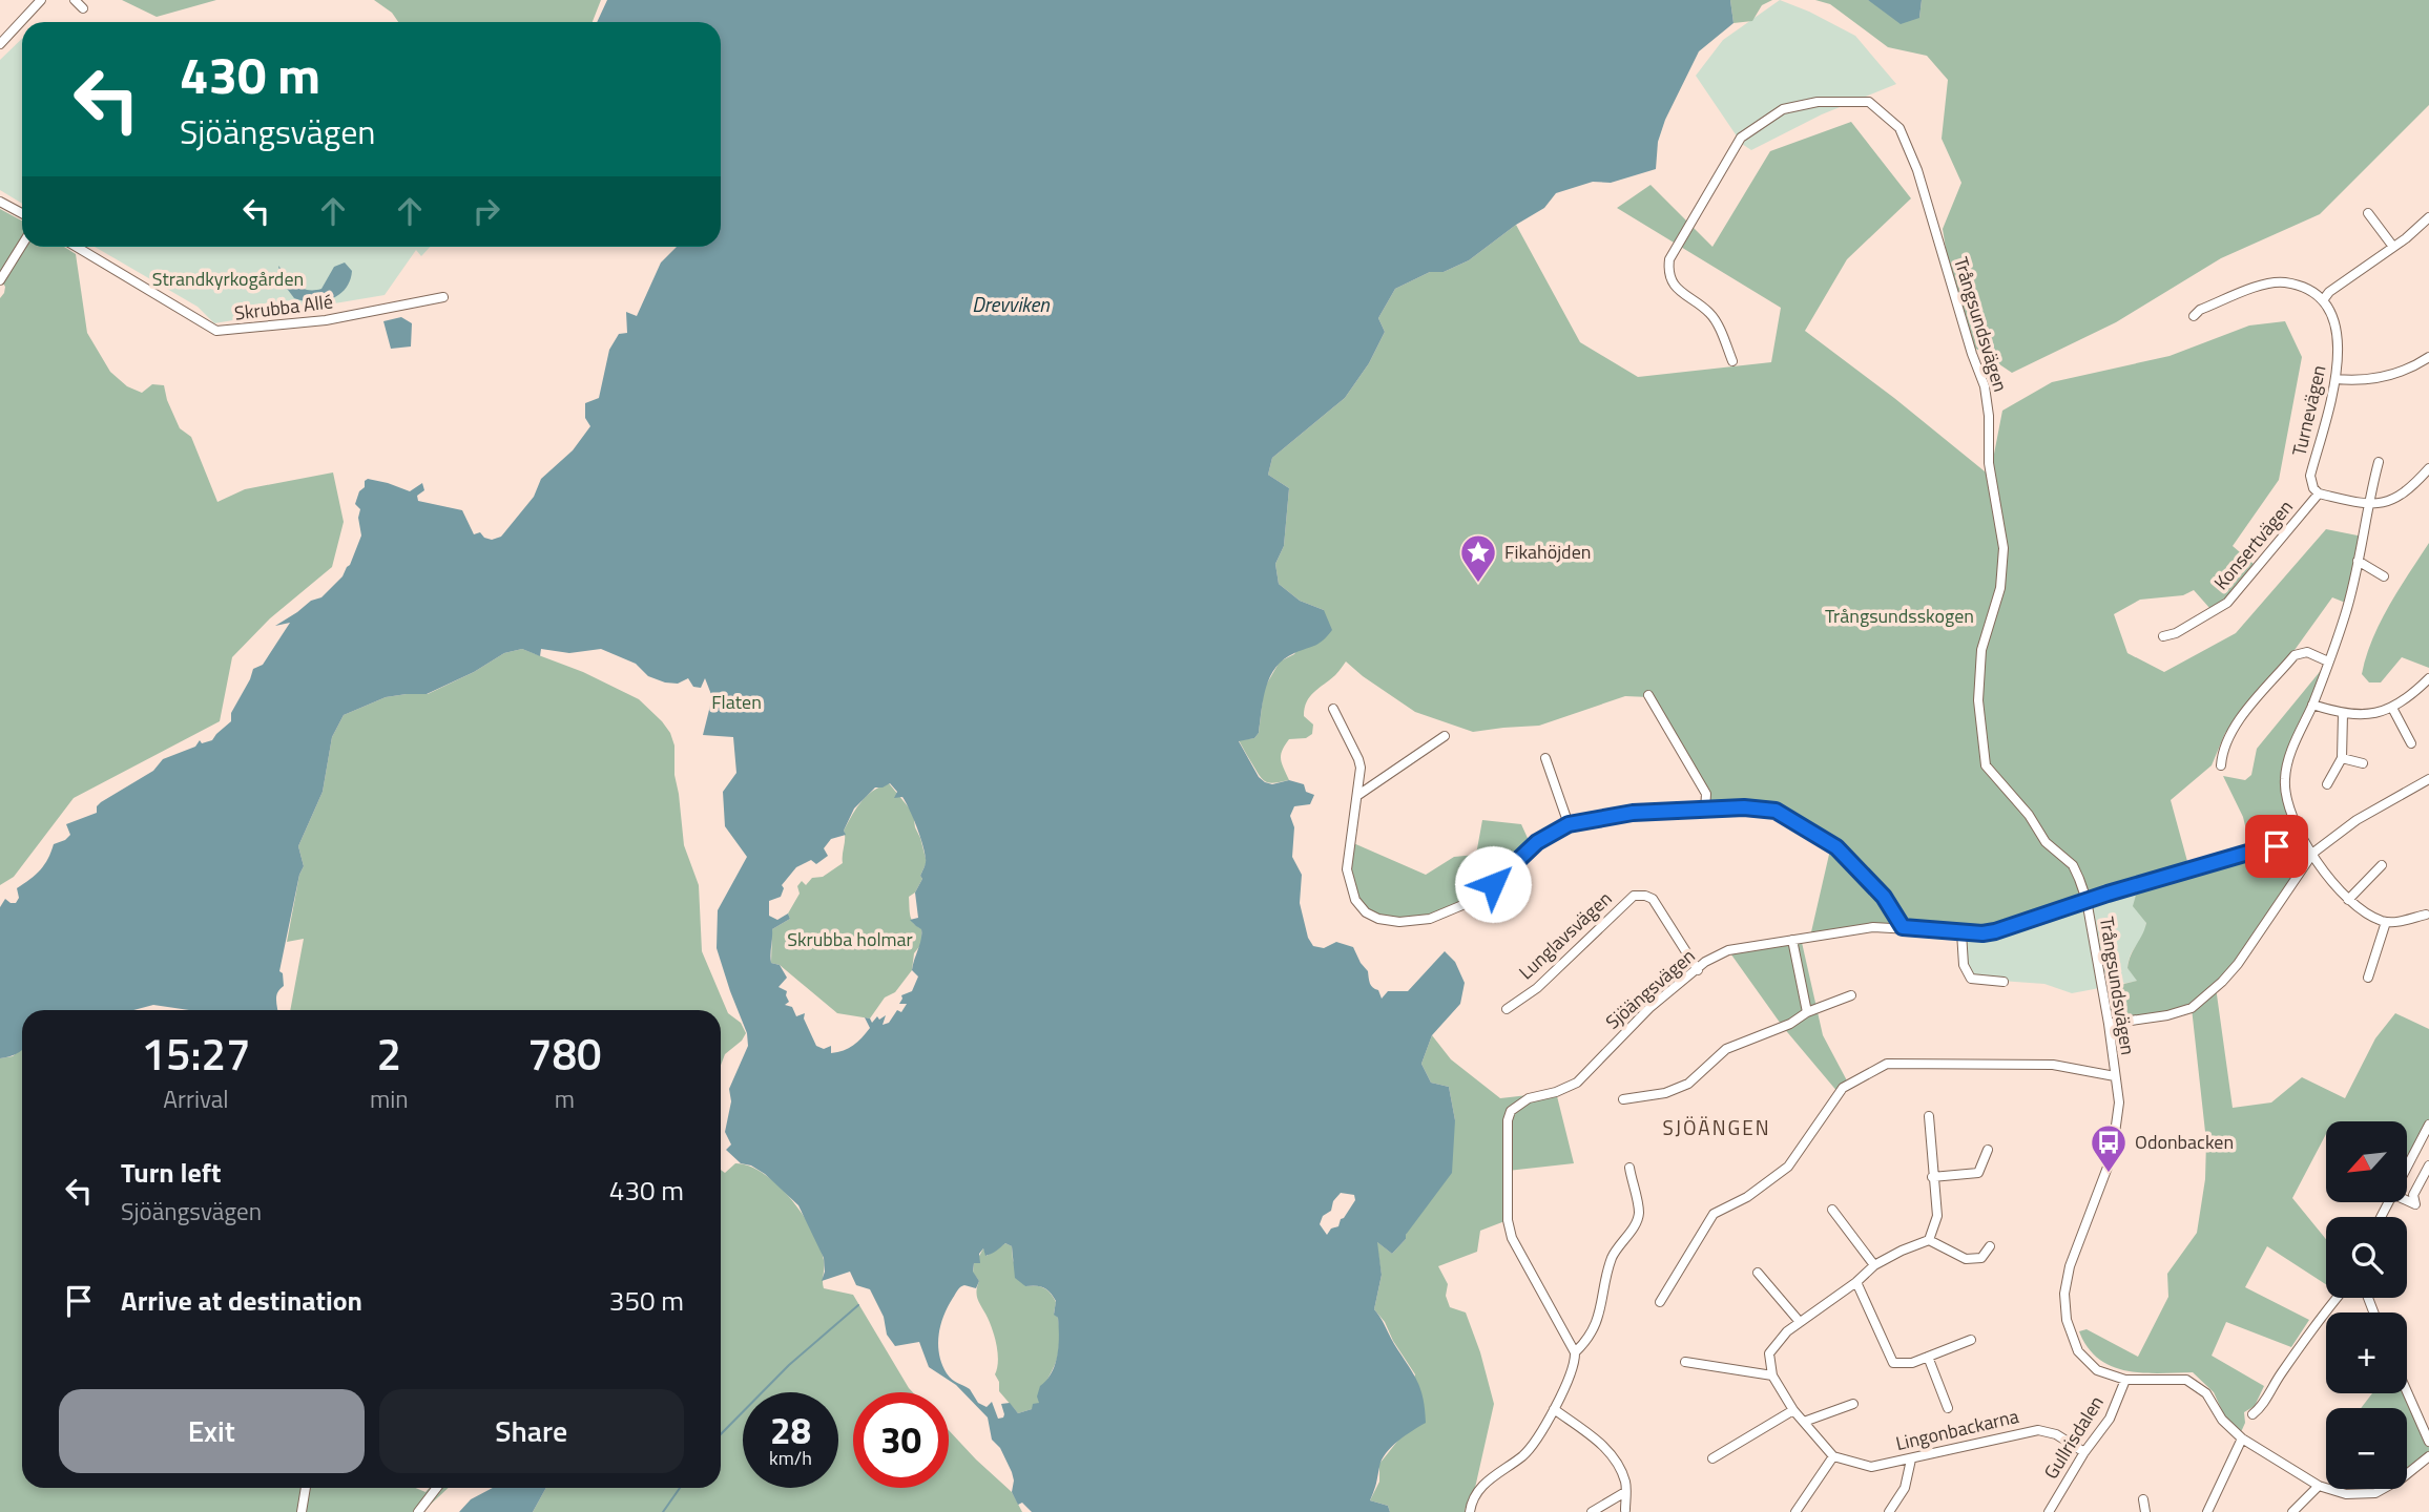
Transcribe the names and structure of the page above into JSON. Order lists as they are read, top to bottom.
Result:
{
  "streets": {
    "street": [
      "Skrubba Allé",
      "Trångsundsvägen",
      "Turnevägen",
      "Konsertvägen",
      "Lunglavsvägen",
      "Sjöängsvägen",
      "Lingonbackarna",
      "Gullrisdalen"
    ]
  },
  "crossings": [
    ["Trångsundsvägen", "Sjöängsvägen"],
    ["Trångsundsvägen", "Gullrisdalen"],
    ["Turnevägen", "Konsertvägen"],
    ["Lunglavsvägen", "Sjöängsvägen"],
    ["Lingonbackarna", "Gullrisdalen"]
  ],
  "districts": ["SJÖÄNGEN"],
  "water": ["Drevviken"],
  "parks": [
    "Strandkyrkogården",
    "Trångsundsskogen",
    "Flaten",
    "Skrubba holmar"
  ],
  "places": {
    "place": ["Fikahöjden"],
    "bus stop": ["Odonbacken"]
  },
  "north": "bottom left",
  "page": {
    "turn": ["430 m", "Sjöängsvägen"],
    "eta": [
      "15:27",
      "Arrival",
      "2",
      "min",
      "780",
      "m"
    ],
    "map_buttons": ["+", "−"],
    "list": [
      {
        "name": "Turn left",
        "note": "Sjöängsvägen",
        "value": "430 m"
      },
      {
        "name": "Arrive at destination",
        "value": "350 m"
      }
    ],
    "buttons": ["Exit", "Share"],
    "speed": "28 km/h",
    "limit": "30"
  }
}
